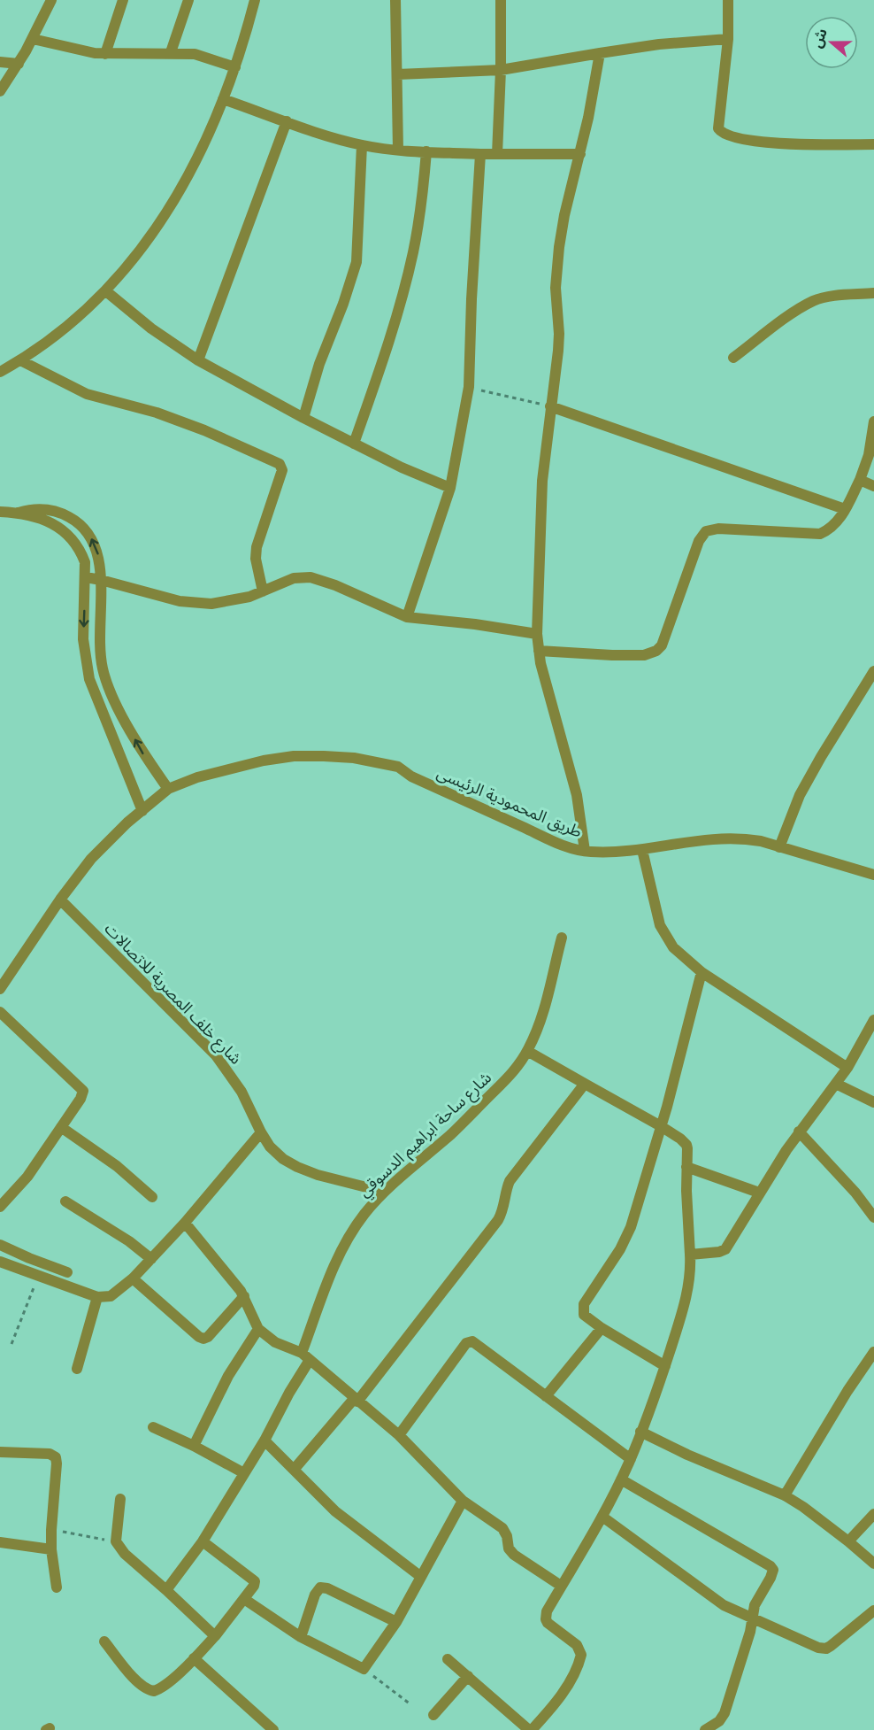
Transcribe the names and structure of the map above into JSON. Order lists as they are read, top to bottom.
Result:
{
  "streets": {
    "street": ["طريق المحمودية الرئيسى", "شارع خلف المصرية للاتصالات", "شارع ساحة ابراهيم الدسوقي"]
  },
  "crossings": [
    ["طريق المحمودية الرئيسى", "شارع خلف المصرية للاتصالات"],
    ["شارع خلف المصرية للاتصالات", "شارع ساحة ابراهيم الدسوقي"]
  ],
  "north": "left"
}
